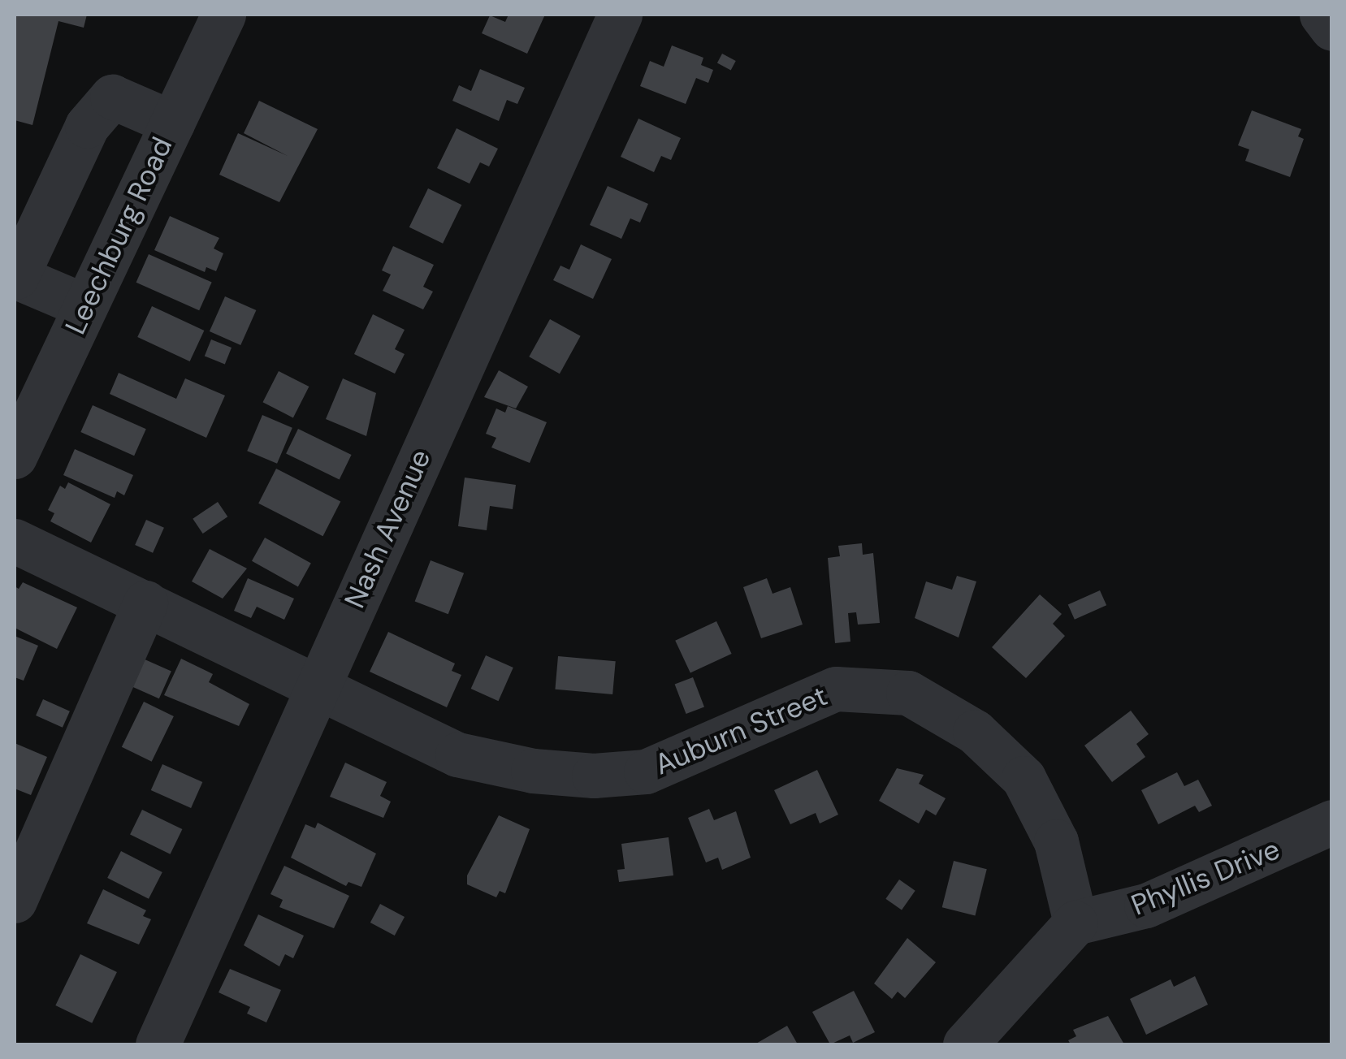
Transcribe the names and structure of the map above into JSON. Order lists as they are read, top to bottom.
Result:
{
  "streets": {
    "street": [
      "Leechburg Road",
      "Nash Avenue",
      "Auburn Street",
      "Phyllis Drive"
    ]
  },
  "crossings": [
    ["Nash Avenue", "Auburn Street"],
    ["Auburn Street", "Phyllis Drive"]
  ]
}
